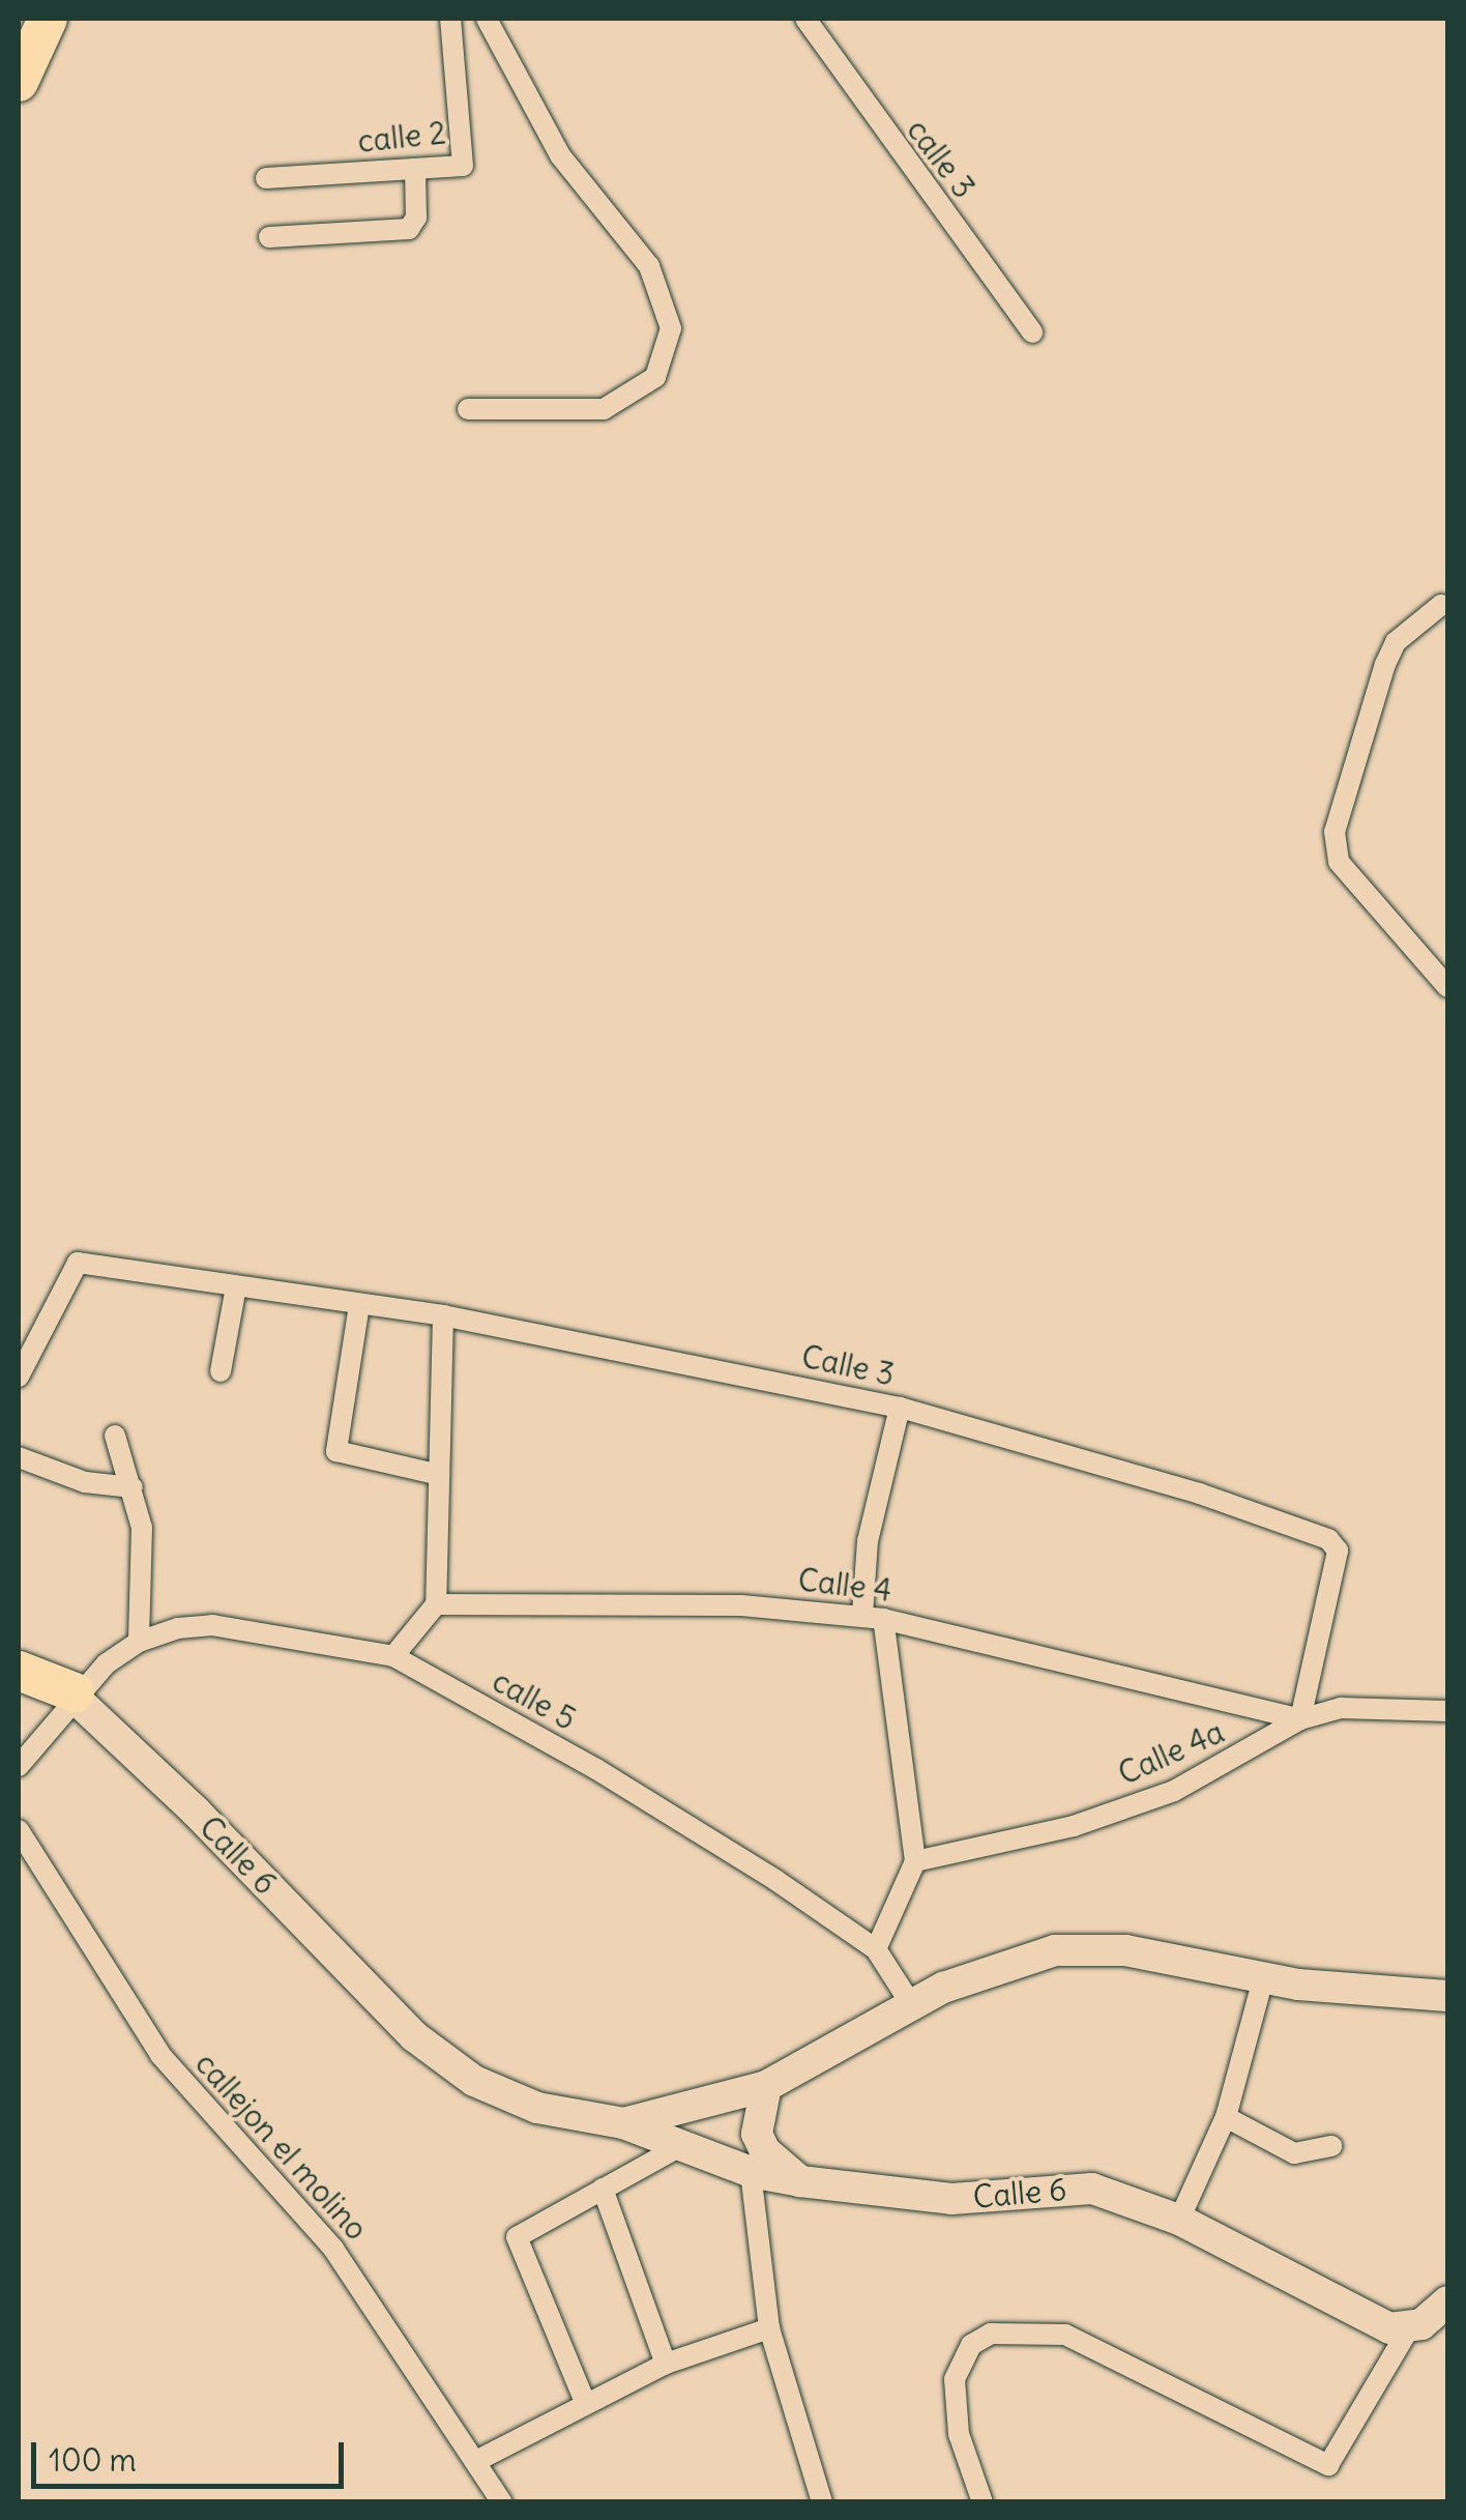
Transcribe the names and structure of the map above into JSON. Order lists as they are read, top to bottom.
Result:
{
  "streets": {
    "street": [
      "calle 2",
      "calle 3",
      "Calle 3",
      "Calle 4",
      "calle 5",
      "Calle 4a",
      "Calle 6",
      "callejon el molino"
    ]
  },
  "crossings": [
    ["Calle 3", "Calle 4"],
    ["Calle 3", "Calle 4a"],
    ["Calle 4", "Calle 4a"],
    ["calle 5", "Calle 6"]
  ],
  "scale_bar": "100 m"
}
